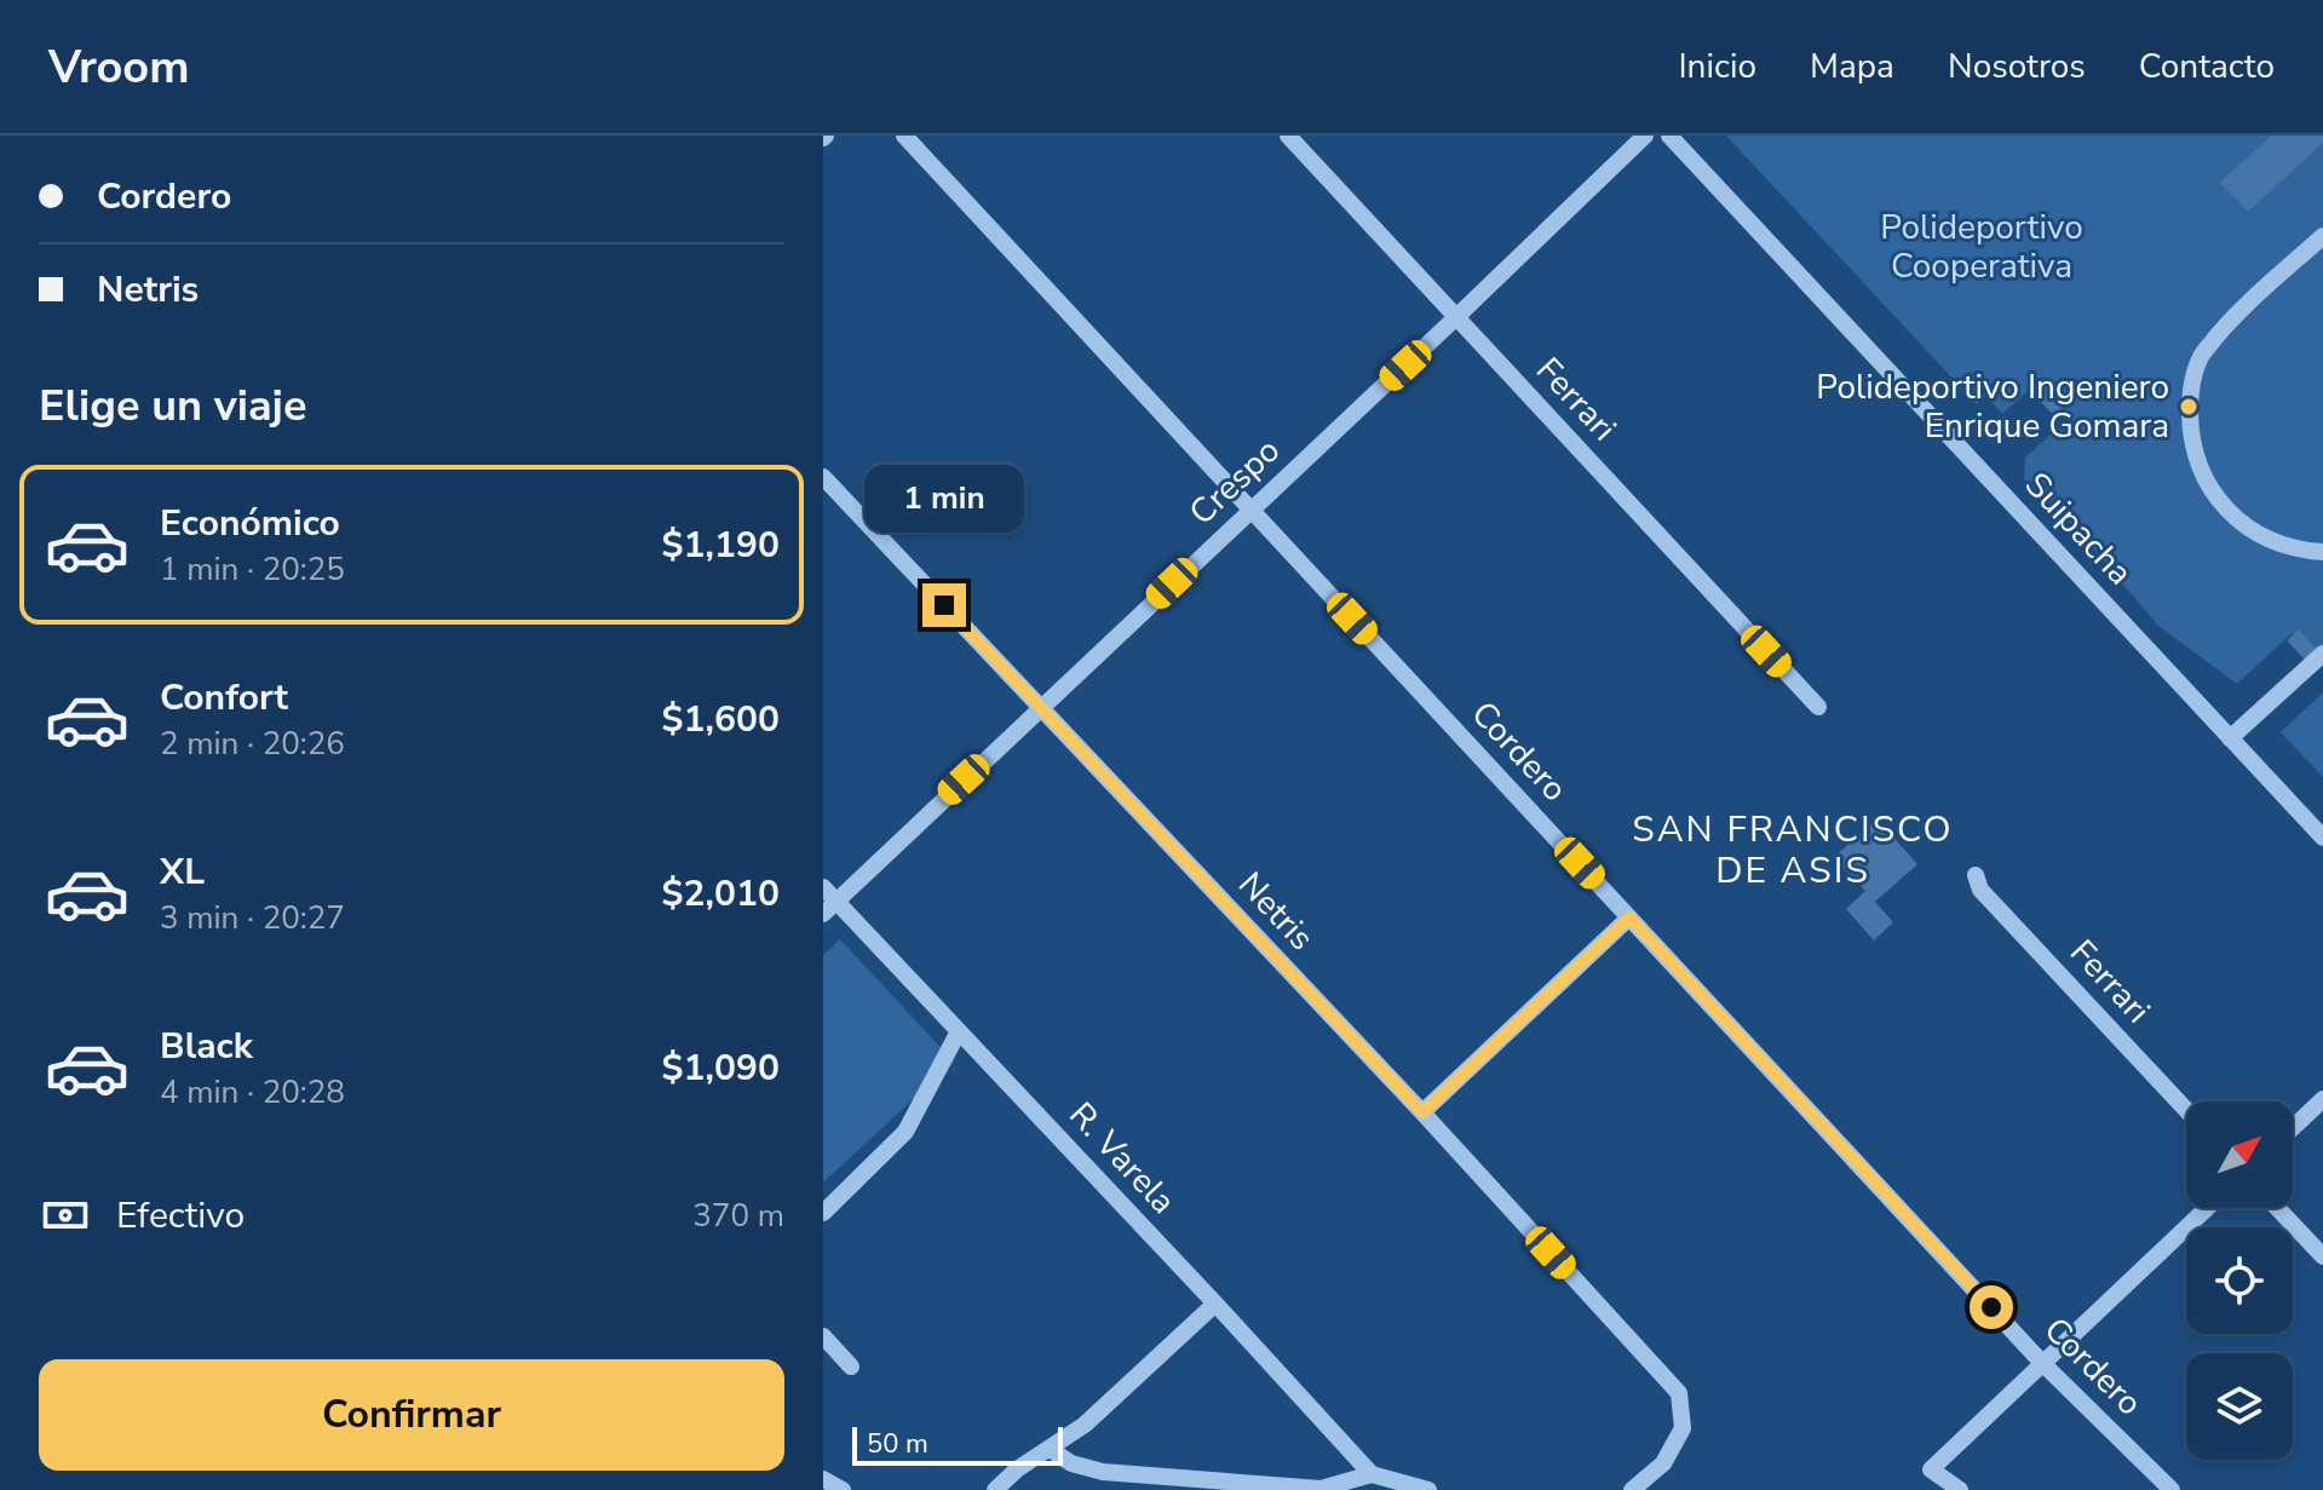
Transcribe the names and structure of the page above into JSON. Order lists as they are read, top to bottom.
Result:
{
  "streets": {
    "street": [
      "Ferrari",
      "Crespo",
      "Suipacha",
      "Cordero",
      "Netris",
      "R. Varela"
    ]
  },
  "crossings": [
    ["Ferrari", "Crespo"],
    ["Crespo", "Cordero"],
    ["Crespo", "Netris"],
    ["Crespo", "R. Varela"]
  ],
  "districts": ["SAN FRANCISCO DE ASIS"],
  "parks": ["Polideportivo Cooperativa"],
  "places": ["Polideportivo Ingeniero Enrique Gomara"],
  "scale_bar": "50 m",
  "north": "top right",
  "page": {
    "header": "Vroom",
    "nav": [
      "Inicio",
      "Mapa",
      "Nosotros",
      "Contacto"
    ],
    "banner": ["Cordero", "Netris"],
    "heading": "Elige un viaje",
    "list": [
      {
        "name": "Económico",
        "note": "1 min · 20:25",
        "value": "$1,190"
      },
      {
        "name": "Confort",
        "note": "2 min · 20:26",
        "value": "$1,600"
      },
      {
        "name": "XL",
        "note": "3 min · 20:27",
        "value": "$2,010"
      },
      {
        "name": "Black",
        "note": "4 min · 20:28",
        "value": "$1,090"
      }
    ],
    "bubble": "1 min",
    "pay": ["Efectivo", "370 m"],
    "buttons": "Confirmar",
    "scale": "50 m"
  }
}
